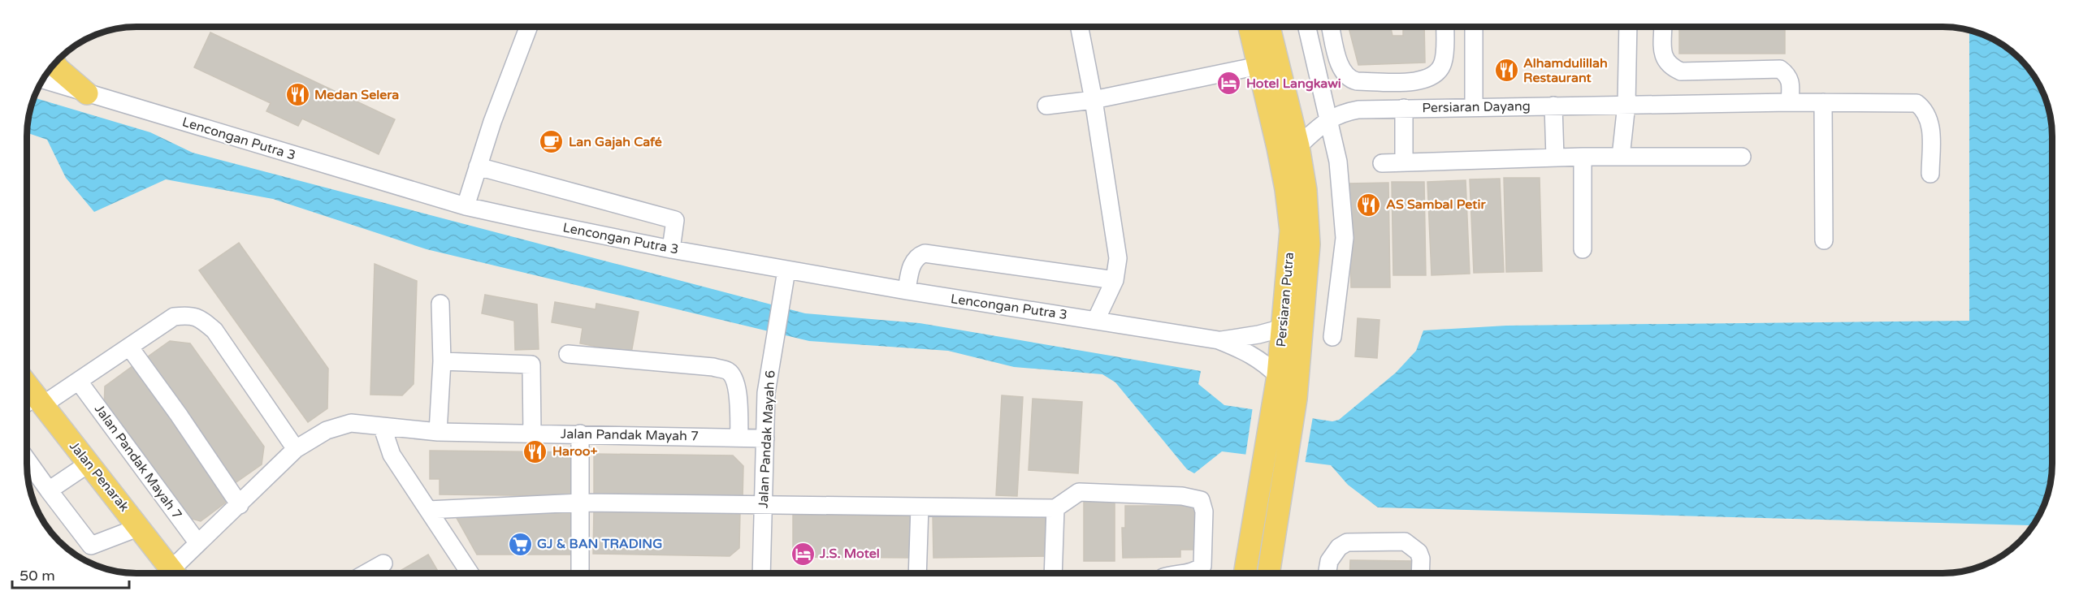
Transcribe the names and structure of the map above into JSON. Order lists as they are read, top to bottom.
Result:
{
  "streets": {
    "main road": ["Persiaran Putra", "Jalan Penarak"],
    "street": [
      "Persiaran Dayang",
      "Lencongan Putra 3",
      "Jalan Pandak Mayah 7",
      "Jalan Pandak Mayah 6"
    ]
  },
  "crossings": [
    ["Lencongan Putra 3", "Jalan Pandak Mayah 6"],
    ["Jalan Pandak Mayah 7", "Jalan Pandak Mayah 6"],
    ["Jalan Pandak Mayah 7", "Jalan Penarak"]
  ],
  "places": {
    "restaurant": [
      "Alhamdulillah Restaurant",
      "Medan Selera",
      "AS Sambal Petir",
      "Haroo+"
    ],
    "hotel": ["Hotel Langkawi", "J.S. Motel"],
    "cafe": ["Lan Gajah Café"],
    "supermarket": ["GJ & BAN TRADING"]
  },
  "scale_bar": "50 m"
}
